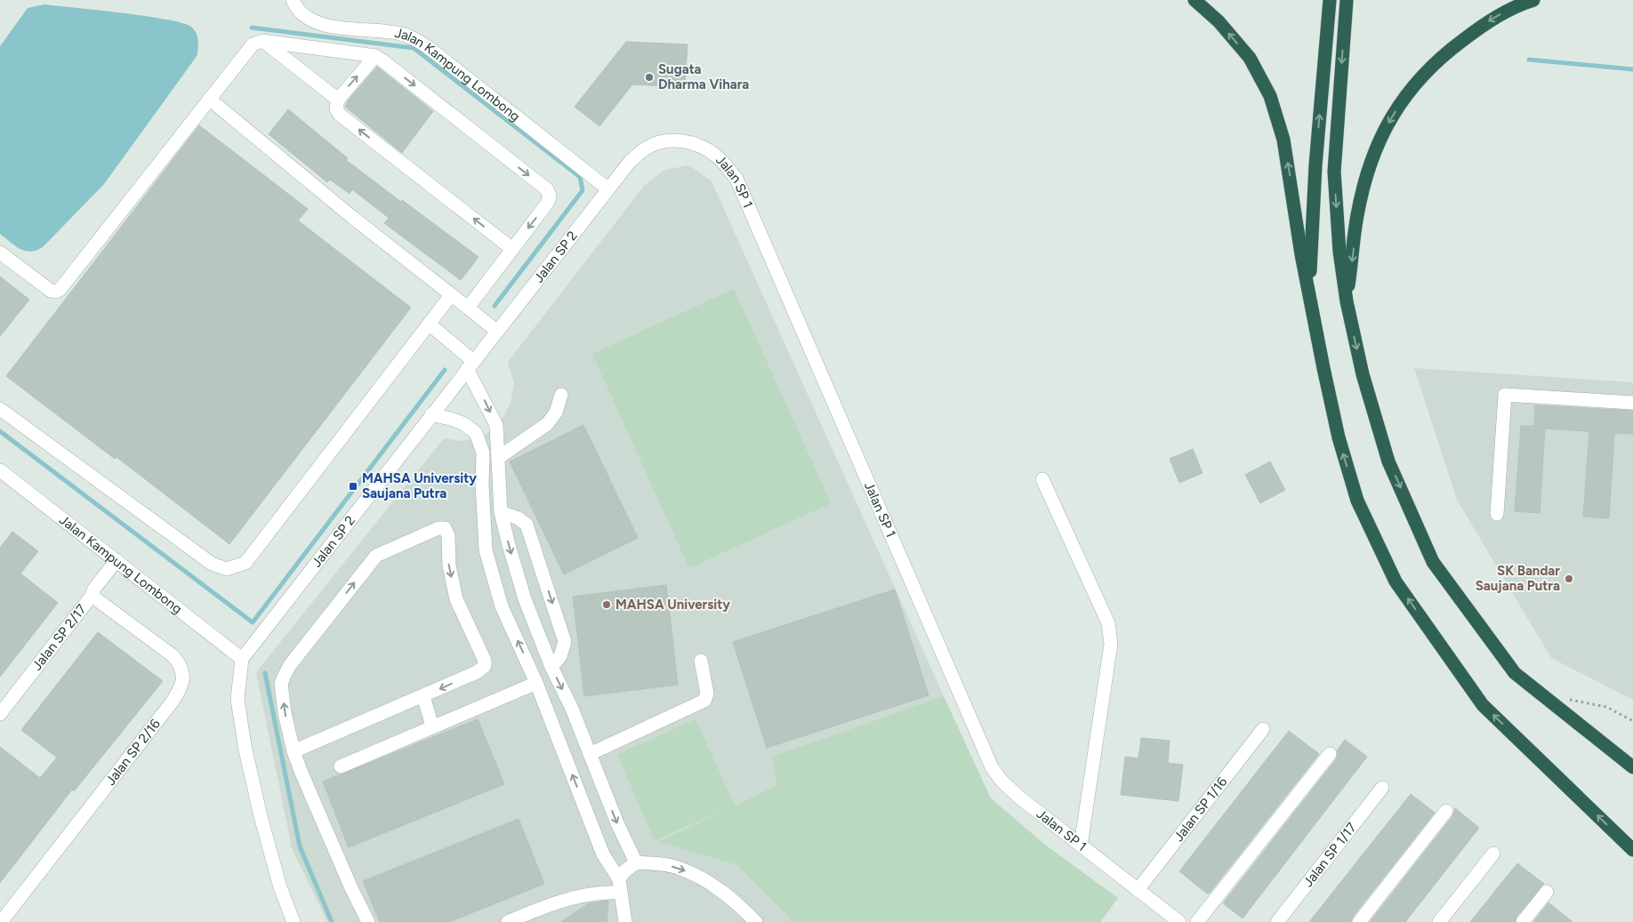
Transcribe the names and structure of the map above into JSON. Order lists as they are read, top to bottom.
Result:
{
  "streets": {
    "street": [
      "Jalan Kampung Lombong",
      "Jalan SP 1",
      "Jalan SP 2",
      "Jalan SP 2/17",
      "Jalan SP 2/16",
      "Jalan SP 1/16",
      "Jalan SP 1/17"
    ]
  },
  "crossings": [
    ["Jalan Kampung Lombong", "Jalan SP 1"],
    ["Jalan Kampung Lombong", "Jalan SP 2"],
    ["Jalan Kampung Lombong", "Jalan SP 2/17"],
    ["Jalan SP 1", "Jalan SP 2"],
    ["Jalan SP 1", "Jalan SP 1/16"],
    ["Jalan SP 2/17", "Jalan SP 2/16"]
  ],
  "places": {
    "other": ["Sugata Dharma Vihara", "SK Bandar Saujana Putra", "MAHSA University"],
    "transit": ["MAHSA University Saujana Putra"]
  }
}
